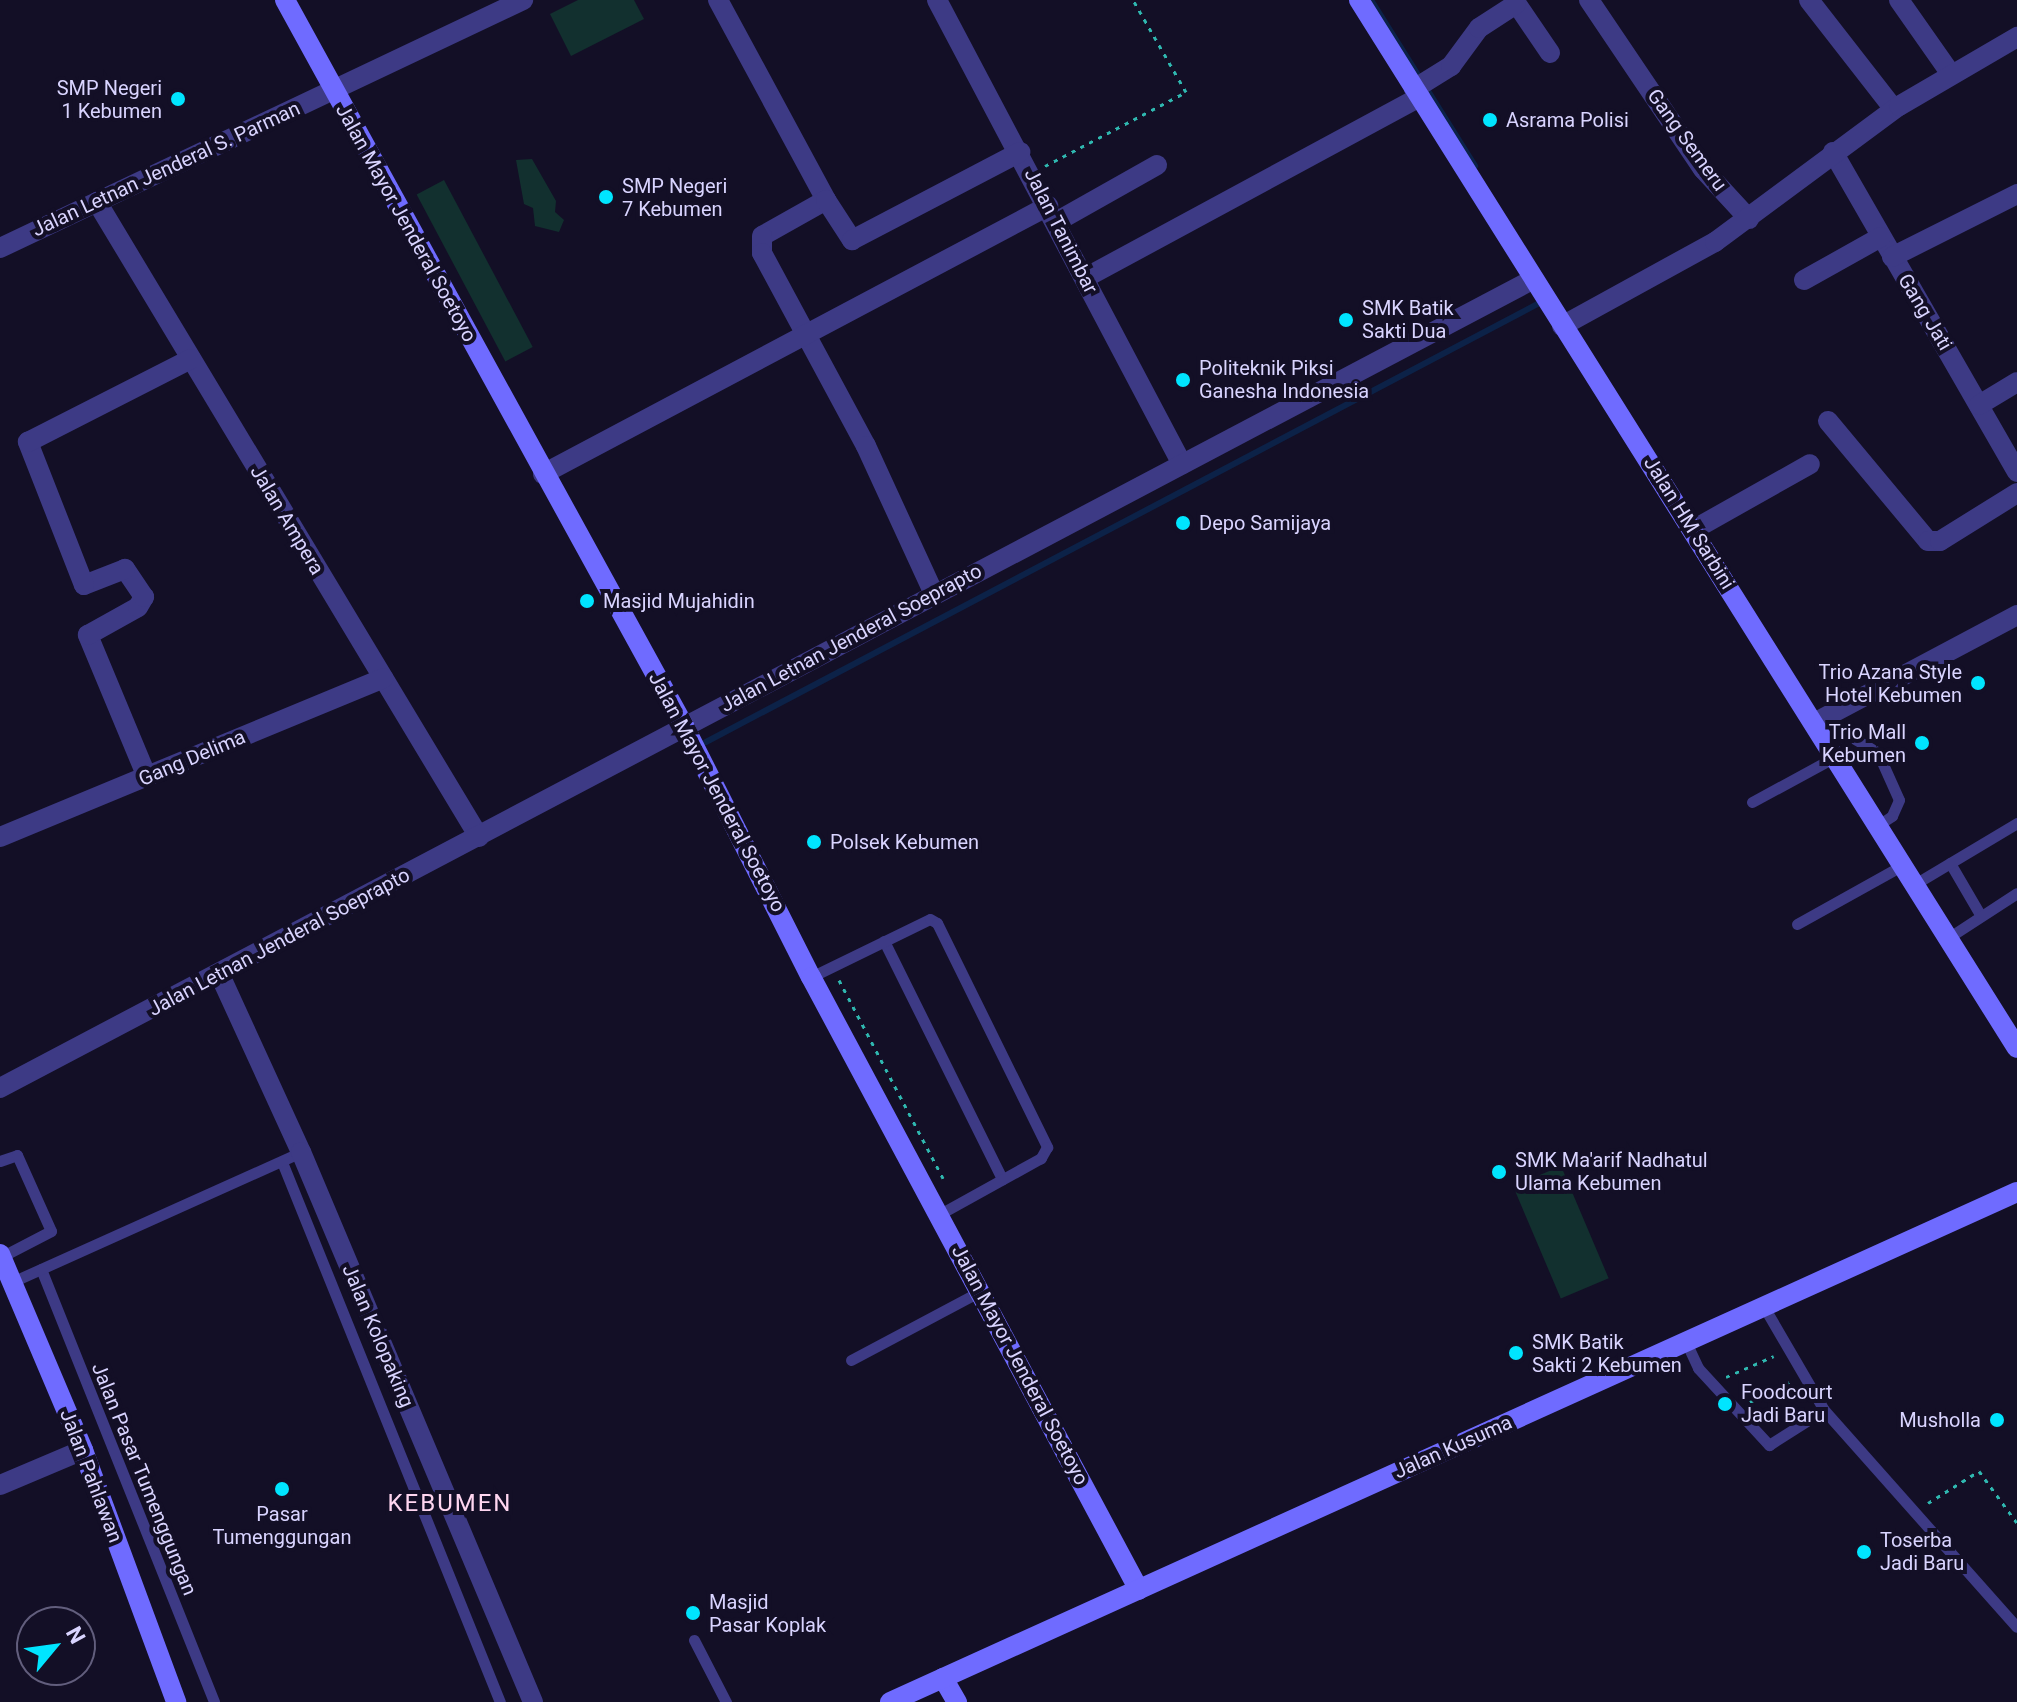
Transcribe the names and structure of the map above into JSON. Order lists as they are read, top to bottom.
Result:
{
  "streets": {
    "main road": [
      "Jalan Mayor Jenderal Soetoyo",
      "Jalan HM Sarbini",
      "Jalan Kusuma",
      "Jalan Pahlawan"
    ],
    "street": [
      "Gang Semeru",
      "Jalan Letnan Jenderal S. Parman",
      "Jalan Tanimbar",
      "Gang Jati",
      "Jalan Ampera",
      "Jalan Letnan Jenderal Soeprapto",
      "Gang Delima",
      "Jalan Kolopaking"
    ],
    "lane": ["Jalan Pasar Tumenggungan"]
  },
  "crossings": [
    ["Jalan Letnan Jenderal S. Parman", "Jalan Mayor Jenderal Soetoyo"],
    ["Jalan Letnan Jenderal S. Parman", "Jalan Ampera"],
    ["Jalan Mayor Jenderal Soetoyo", "Jalan Letnan Jenderal Soeprapto"],
    ["Jalan Mayor Jenderal Soetoyo", "Jalan Kusuma"],
    ["Jalan Tanimbar", "Jalan Letnan Jenderal Soeprapto"],
    ["Jalan Ampera", "Jalan Letnan Jenderal Soeprapto"],
    ["Jalan Ampera", "Gang Delima"],
    ["Jalan HM Sarbini", "Jalan Letnan Jenderal Soeprapto"],
    ["Jalan Letnan Jenderal Soeprapto", "Jalan Kolopaking"]
  ],
  "districts": ["KEBUMEN"],
  "places": [
    "SMP Negeri 1 Kebumen",
    "Asrama Polisi",
    "SMP Negeri 7 Kebumen",
    "SMK Batik Sakti Dua",
    "Politeknik Piksi Ganesha Indonesia",
    "Depo Samijaya",
    "Masjid Mujahidin",
    "Trio Azana Style Hotel Kebumen",
    "Trio Mall Kebumen",
    "Polsek Kebumen",
    "SMK Ma'arif Nadhatul Ulama Kebumen",
    "SMK Batik Sakti 2 Kebumen",
    "Foodcourt Jadi Baru",
    "Musholla",
    "Pasar Tumenggungan",
    "Toserba Jadi Baru",
    "Masjid Pasar Koplak"
  ],
  "north": "top right"
}
